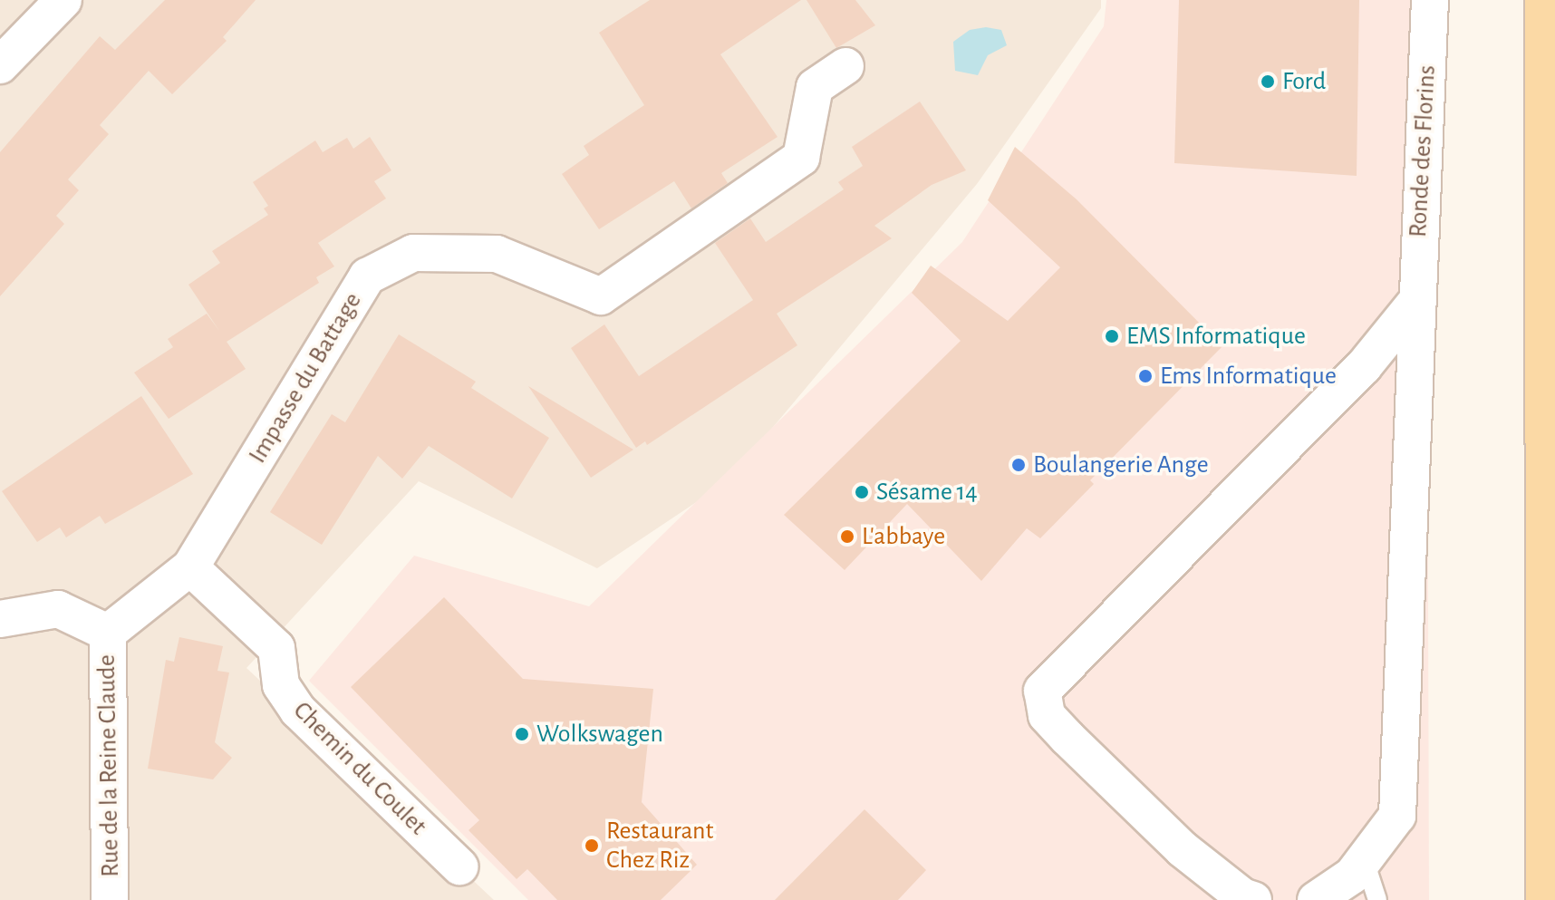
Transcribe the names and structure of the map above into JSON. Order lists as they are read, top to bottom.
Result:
{
  "streets": {
    "street": [
      "Ronde des Florins",
      "Impasse du Battage",
      "Rue de la Reine Claude",
      "Chemin du Coulet"
    ]
  },
  "crossings": [
    ["Impasse du Battage", "Rue de la Reine Claude"],
    ["Impasse du Battage", "Chemin du Coulet"]
  ],
  "places": [
    "Ford",
    "EMS Informatique",
    "Ems Informatique",
    "Boulangerie Ange",
    "Sésame 14",
    "L'abbaye",
    "Wolkswagen",
    "Restaurant Chez Riz"
  ]
}
